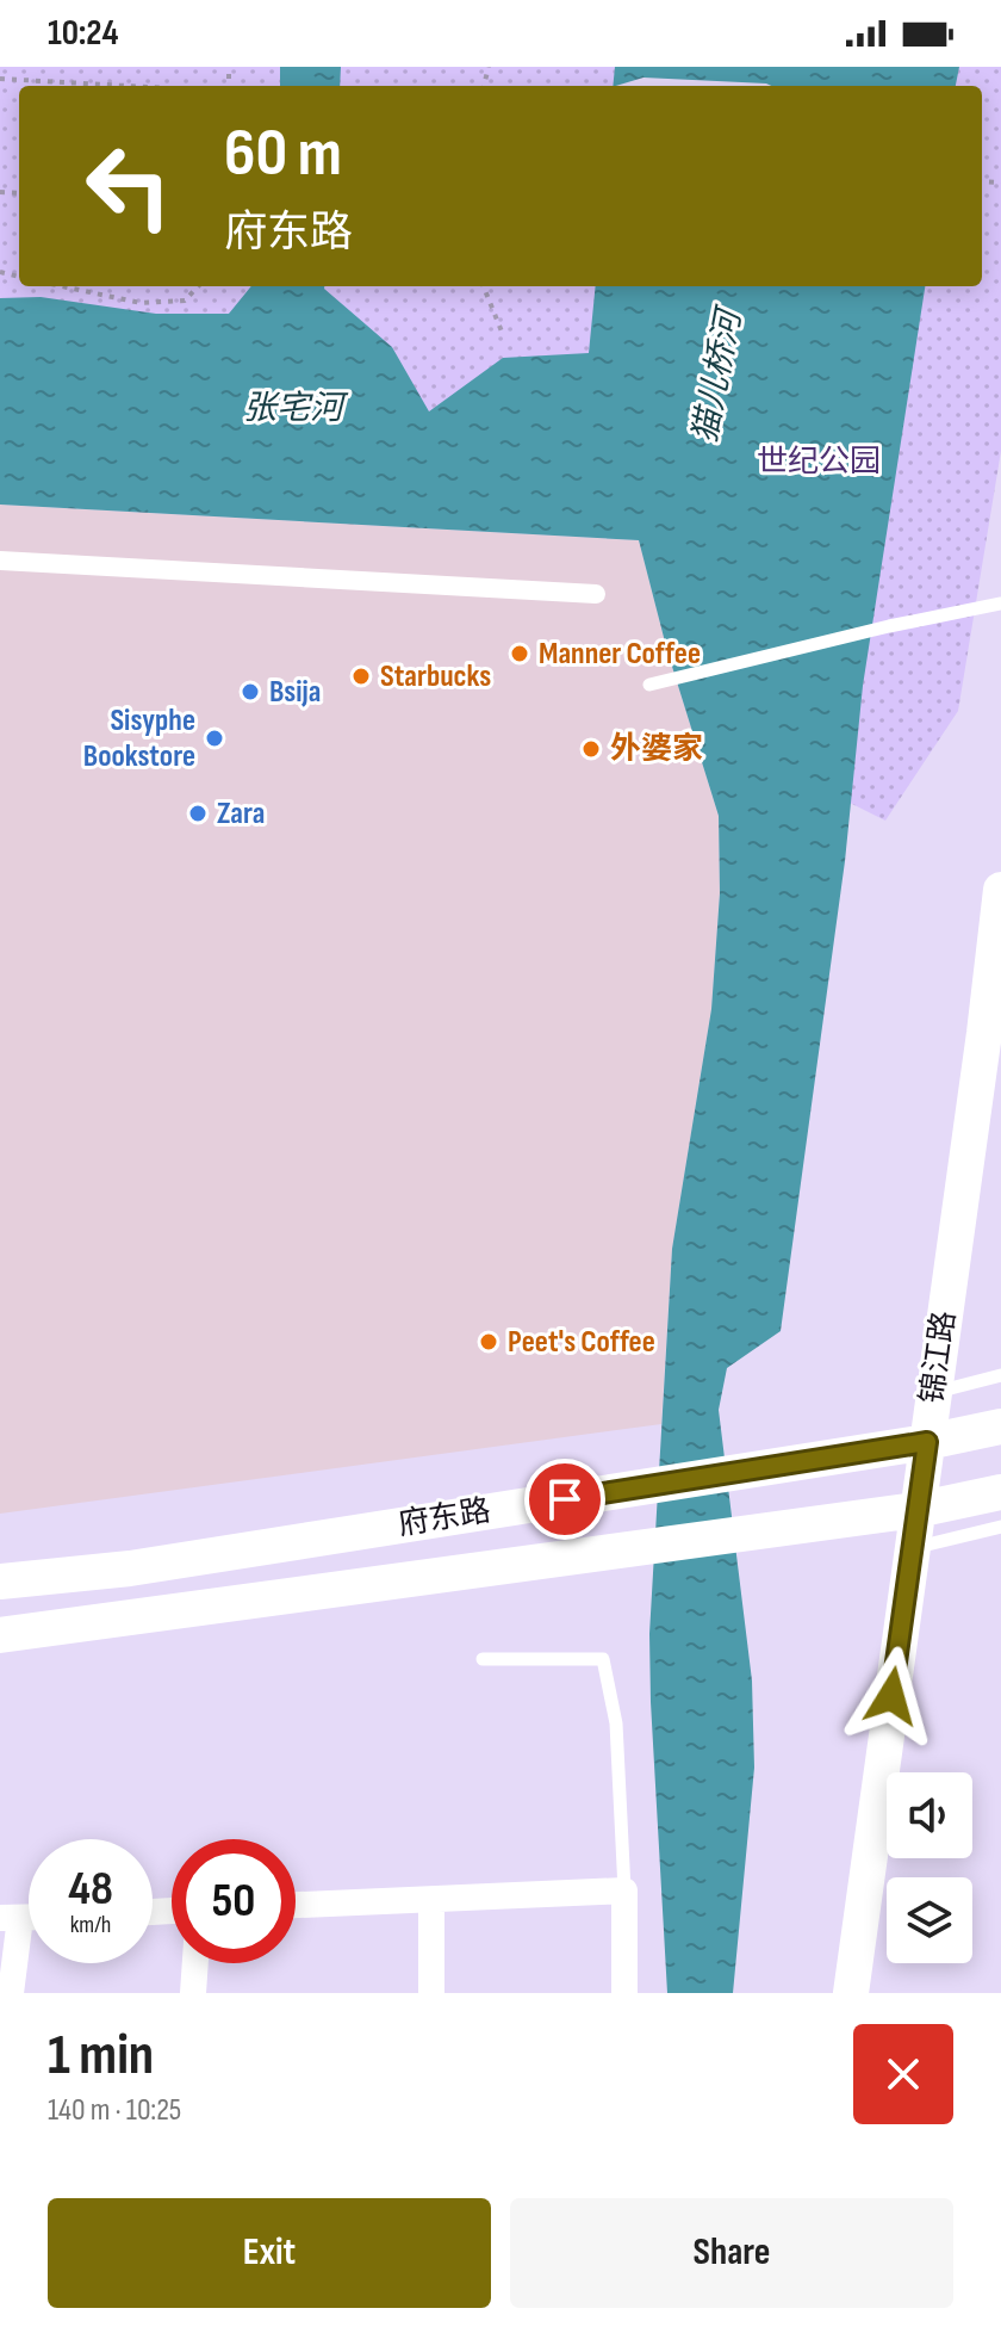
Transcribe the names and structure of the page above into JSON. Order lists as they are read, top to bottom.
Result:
{
  "streets": {
    "main road": ["锦江路", "府东路"]
  },
  "crossings": [
    ["锦江路", "府东路"]
  ],
  "water": ["猫儿桥河", "张宅河"],
  "parks": ["世纪公园"],
  "places": [
    "Manner Coffee",
    "Starbucks",
    "Bsija",
    "Sisyphe Bookstore",
    "外婆家",
    "Zara",
    "Peet's Coffee"
  ],
  "page": {
    "status": "10:24",
    "turn": ["60 m", "府东路"],
    "speed": "48 km/h",
    "limit": "50",
    "heading": ["1 min", "140 m · 10:25"],
    "buttons": ["Exit", "Share"]
  }
}
